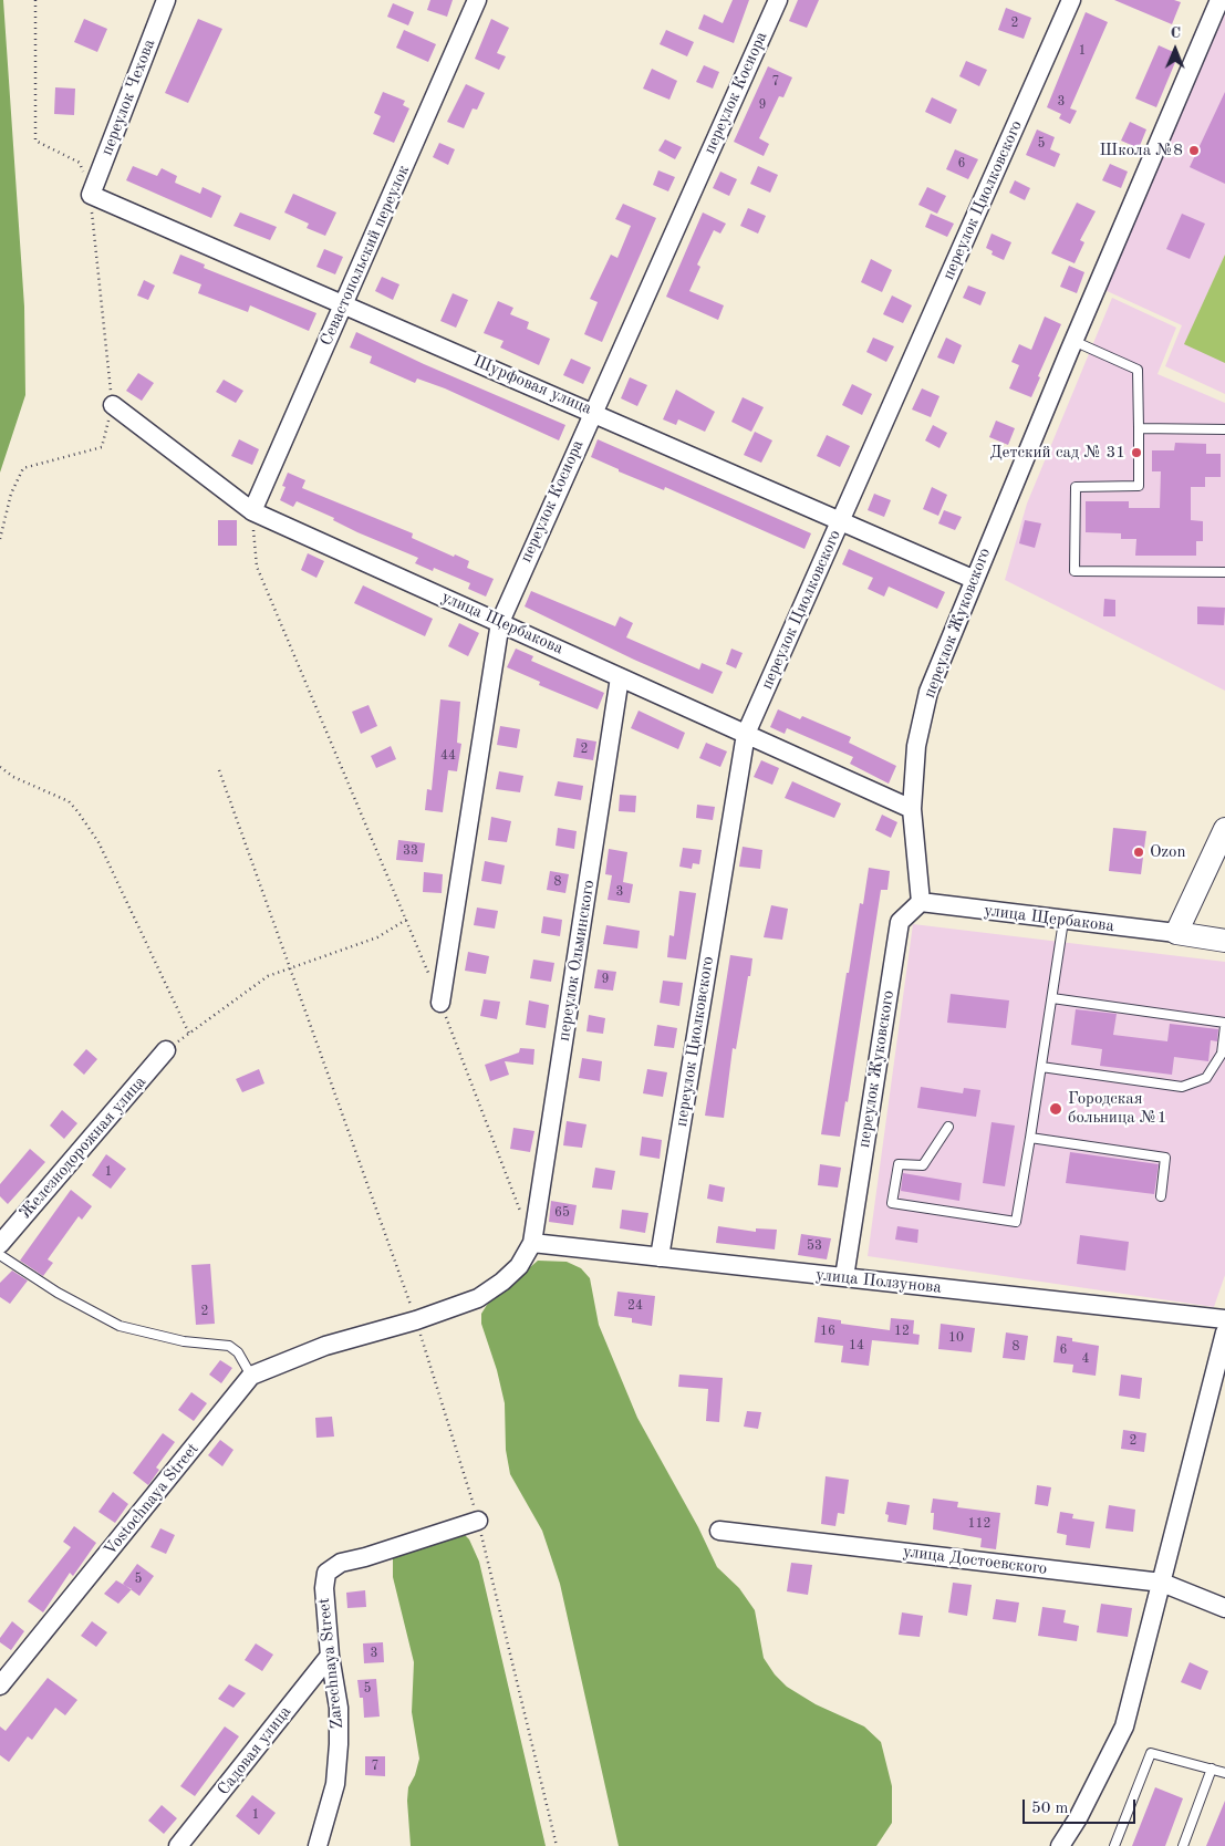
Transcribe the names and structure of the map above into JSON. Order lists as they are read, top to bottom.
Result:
{
  "streets": {
    "street": [
      "переулок Косиора",
      "переулок Чехова",
      "переулок Циолковского",
      "Севастопольский переулок",
      "Шурфовая улица",
      "улица Щербакова",
      "переулок Жуковского",
      "переулок Ольминского",
      "Железнодорожная улица",
      "улица Ползунова",
      "Vostochnaya Street",
      "улица Достоевского",
      "Zarechnaya Street",
      "Садовая улица"
    ]
  },
  "crossings": [
    ["переулок Косиора", "Шурфовая улица"],
    ["переулок Косиора", "улица Щербакова"],
    ["переулок Чехова", "Шурфовая улица"],
    ["переулок Циолковского", "Шурфовая улица"],
    ["переулок Циолковского", "улица Щербакова"],
    ["переулок Циолковского", "улица Ползунова"],
    ["Севастопольский переулок", "Шурфовая улица"],
    ["Севастопольский переулок", "улица Щербакова"],
    ["Шурфовая улица", "переулок Жуковского"],
    ["улица Щербакова", "переулок Жуковского"],
    ["улица Щербакова", "переулок Ольминского"],
    ["переулок Жуковского", "улица Ползунова"],
    ["переулок Ольминского", "улица Ползунова"],
    ["переулок Ольминского", "Vostochnaya Street"],
    ["улица Ползунова", "Vostochnaya Street"],
    ["Zarechnaya Street", "Садовая улица"]
  ],
  "places": [
    "Школа №8",
    "Детский сад № 31",
    "Ozon",
    "Городская больница №1"
  ],
  "house_numbers": [
    "2",
    "1",
    "7",
    "3",
    "9",
    "5",
    "6",
    "2",
    "44",
    "33",
    "8",
    "3",
    "9",
    "1",
    "65",
    "53",
    "24",
    "2",
    "16",
    "12",
    "10",
    "14",
    "8",
    "6",
    "4",
    "2",
    "112",
    "5",
    "3",
    "5",
    "7",
    "1"
  ],
  "scale_bar": "50 m",
  "north": "top"
}
